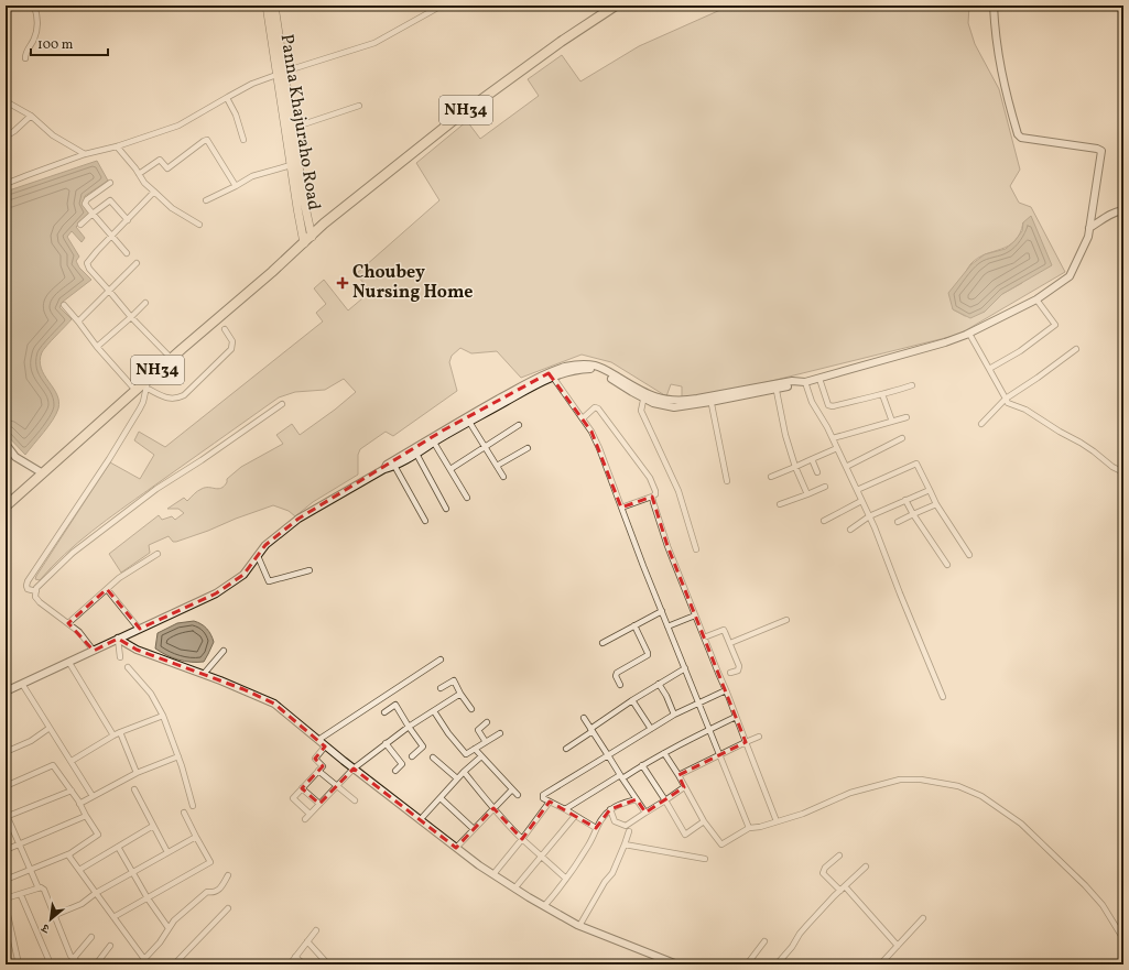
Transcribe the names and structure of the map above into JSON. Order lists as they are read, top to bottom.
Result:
{
  "streets": {
    "highway": ["NH34"],
    "main road": ["Panna Khajuraho Road"]
  },
  "crossings": [
    ["NH34", "Panna Khajuraho Road"]
  ],
  "places": {
    "health": ["Choubey Nursing Home"]
  },
  "scale_bar": "100 m",
  "north": "bottom left"
}
